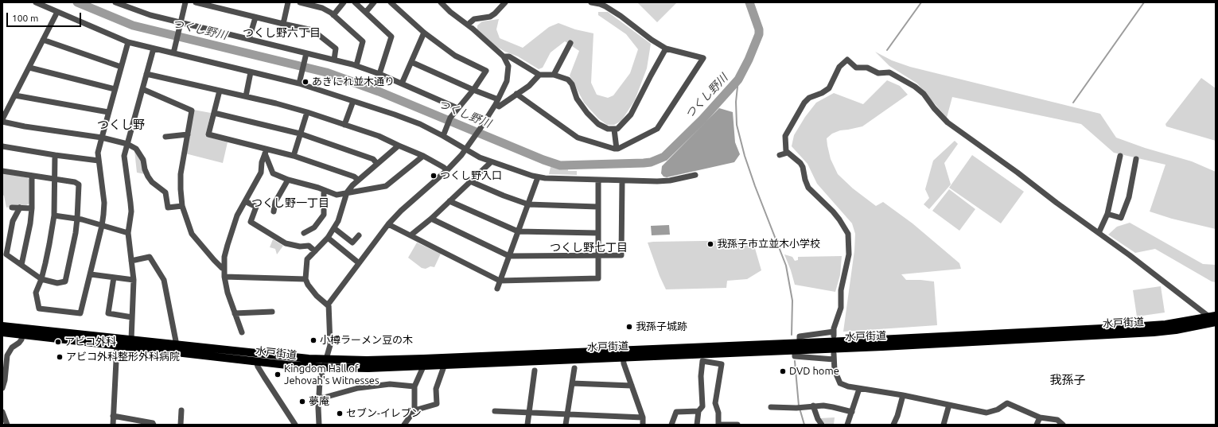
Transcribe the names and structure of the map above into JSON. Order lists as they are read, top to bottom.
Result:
{
  "streets": {
    "highway": ["水戸街道"]
  },
  "districts": [
    "つくし野六丁目",
    "つくし野",
    "つくし野一丁目",
    "つくし野七丁目",
    "我孫子"
  ],
  "water": ["つくし野川"],
  "places": [
    "あきにれ並木通り",
    "つくし野入口",
    "我孫子市立並木小学校",
    "我孫子城跡",
    "小樽ラーメン豆の木",
    "アビコ外科",
    "アビコ外科整形外科病院",
    "DVD home",
    "Kingdom Hall of Jehovah's Witnesses",
    "夢庵",
    "セブン-イレブン"
  ],
  "scale_bar": "100 m"
}
